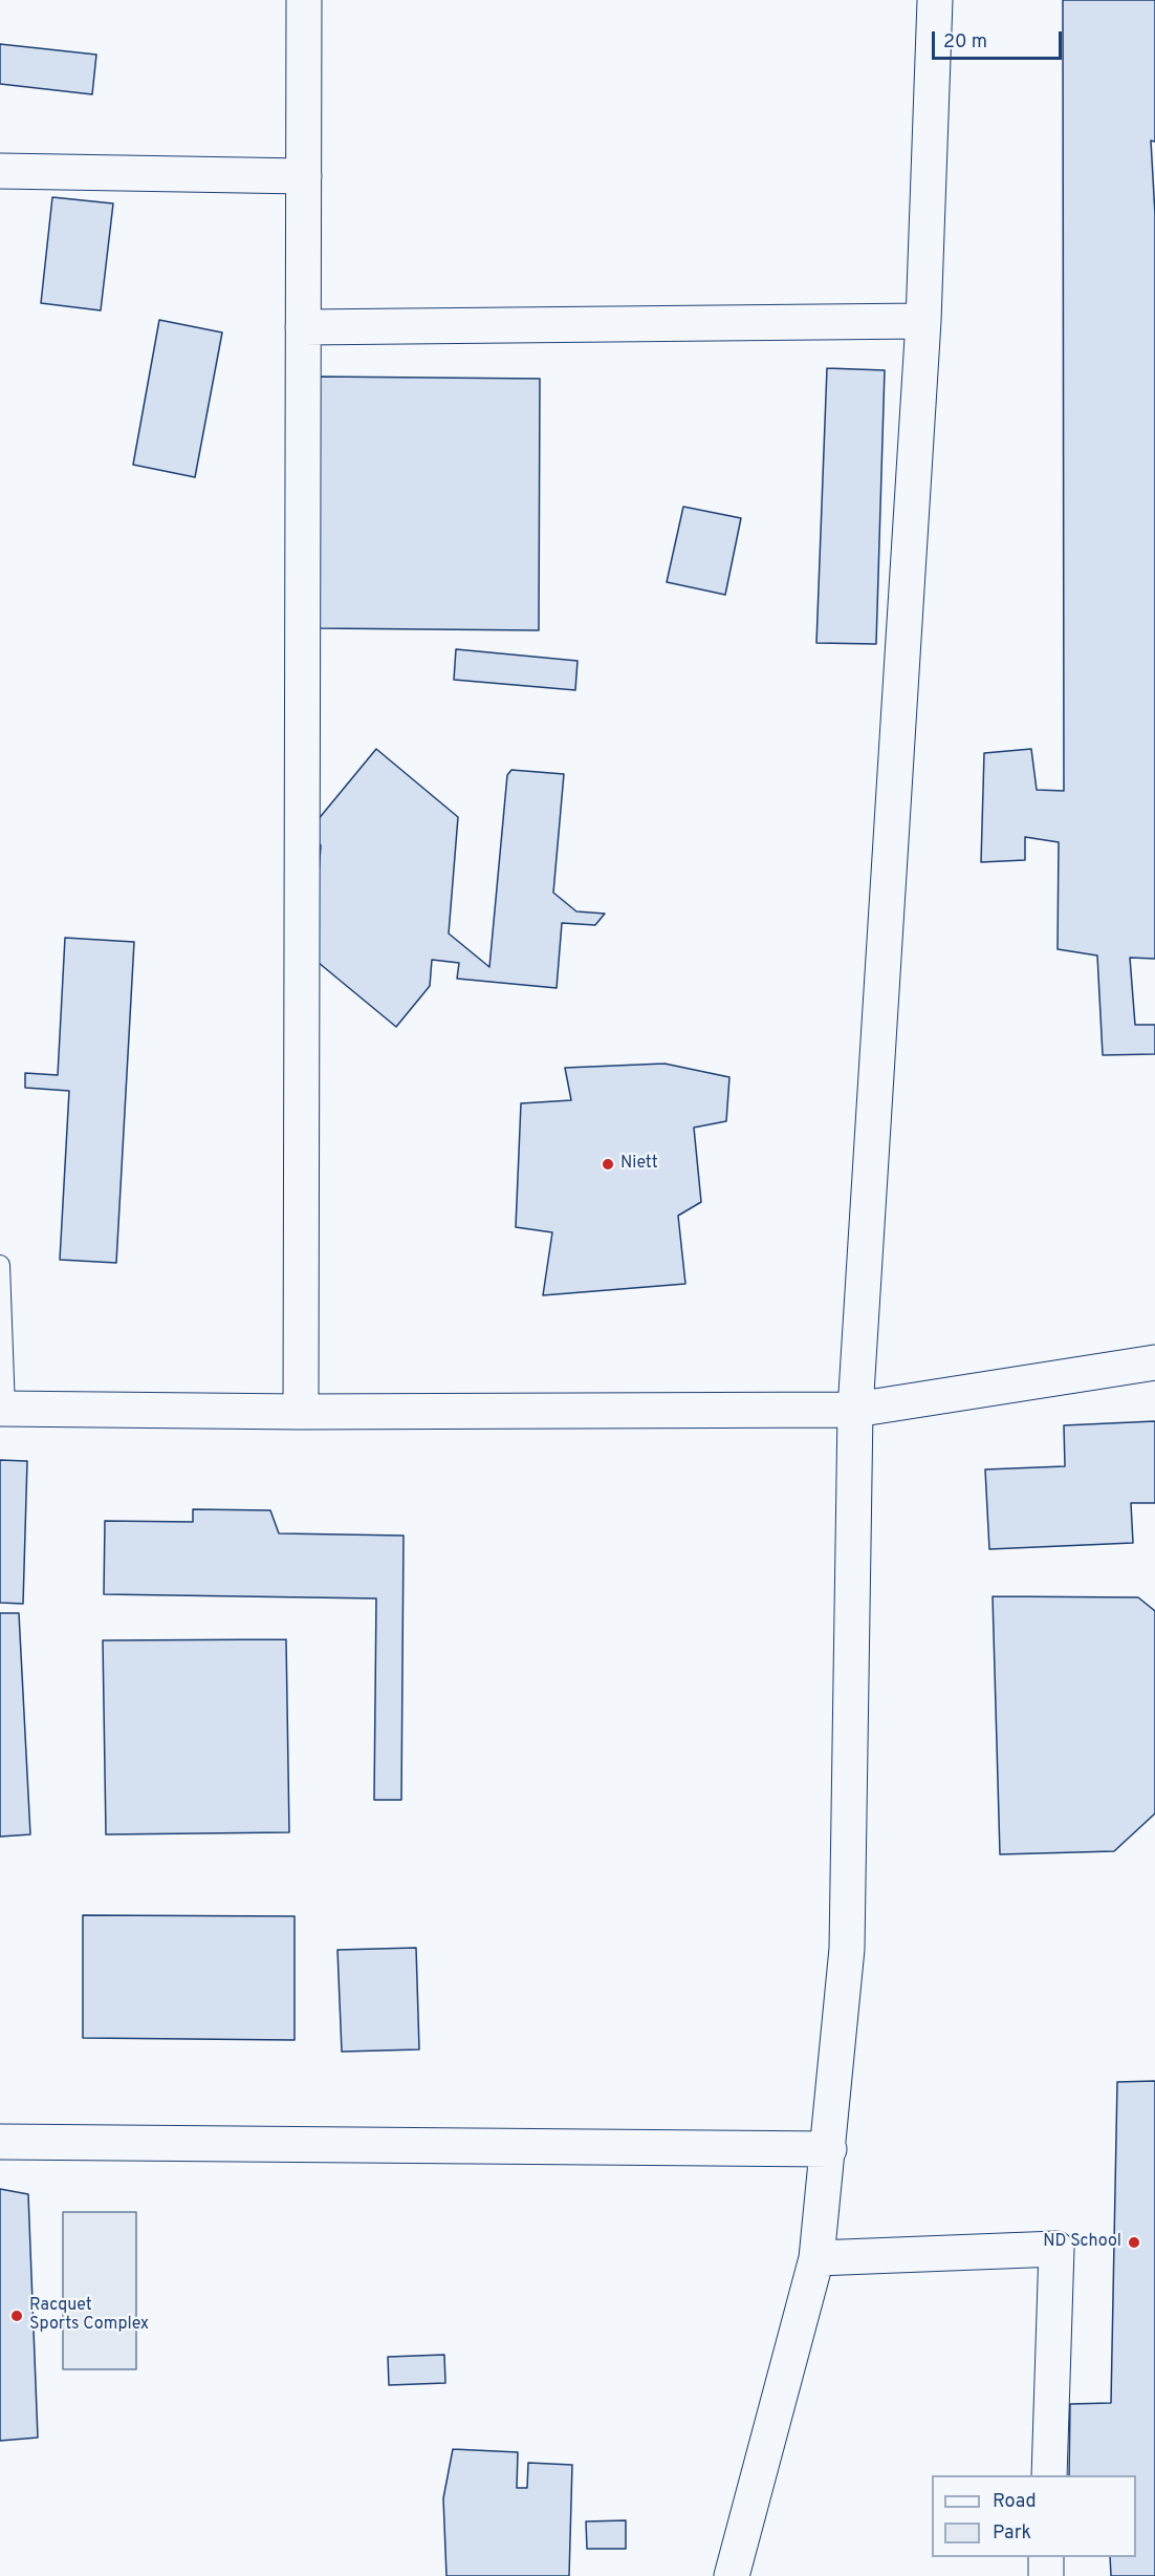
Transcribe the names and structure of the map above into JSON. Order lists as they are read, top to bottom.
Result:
{
  "places": ["Niett", "ND School", "Racquet Sports Complex"],
  "legend": ["Road", "Park"],
  "scale_bar": "20 m"
}
